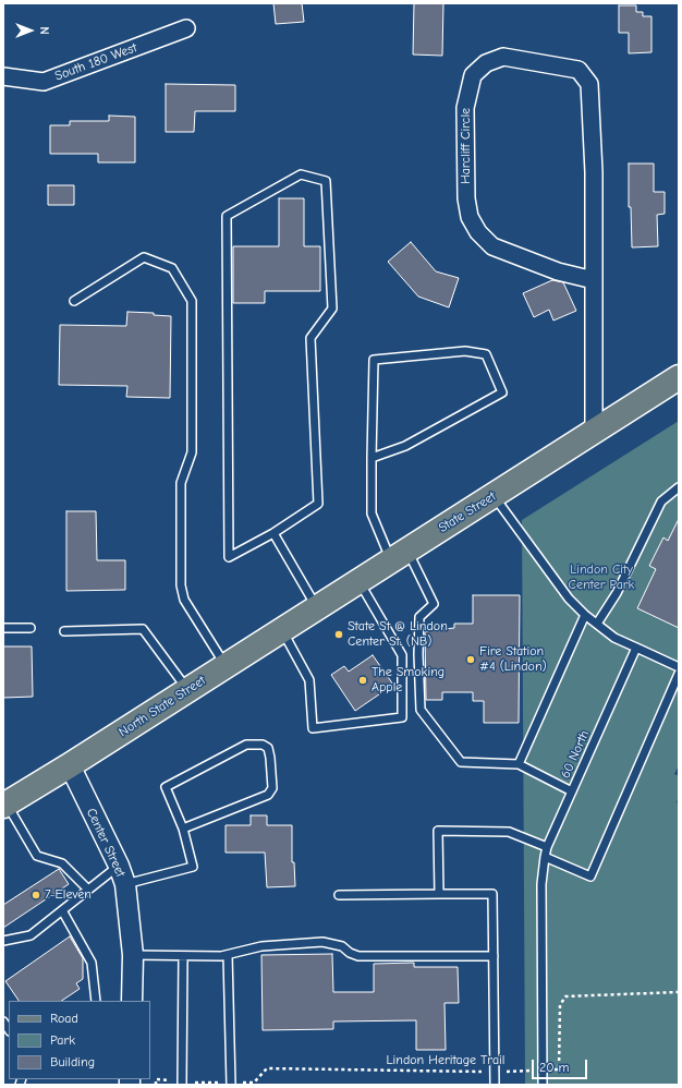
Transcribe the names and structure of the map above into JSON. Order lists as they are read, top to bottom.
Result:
{
  "streets": {
    "main road": ["State Street", "North State Street"],
    "street": ["South 180 West", "Harcliff Circle", "Center Street"],
    "lane": ["60 North"],
    "path": ["Lindon Heritage Trail"]
  },
  "crossings": [
    ["Harcliff Circle", "State Street"],
    ["State Street", "North State Street"],
    ["North State Street", "Center Street"],
    ["60 North", "Lindon Heritage Trail"]
  ],
  "parks": ["Lindon City Center Park"],
  "places": [
    "State St @ Lindon Center St. (NB)",
    "Fire Station #4 (Lindon)",
    "The Smoking Apple",
    "7-Eleven"
  ],
  "legend": ["Road", "Park", "Building"],
  "scale_bar": "20 m",
  "north": "right"
}
